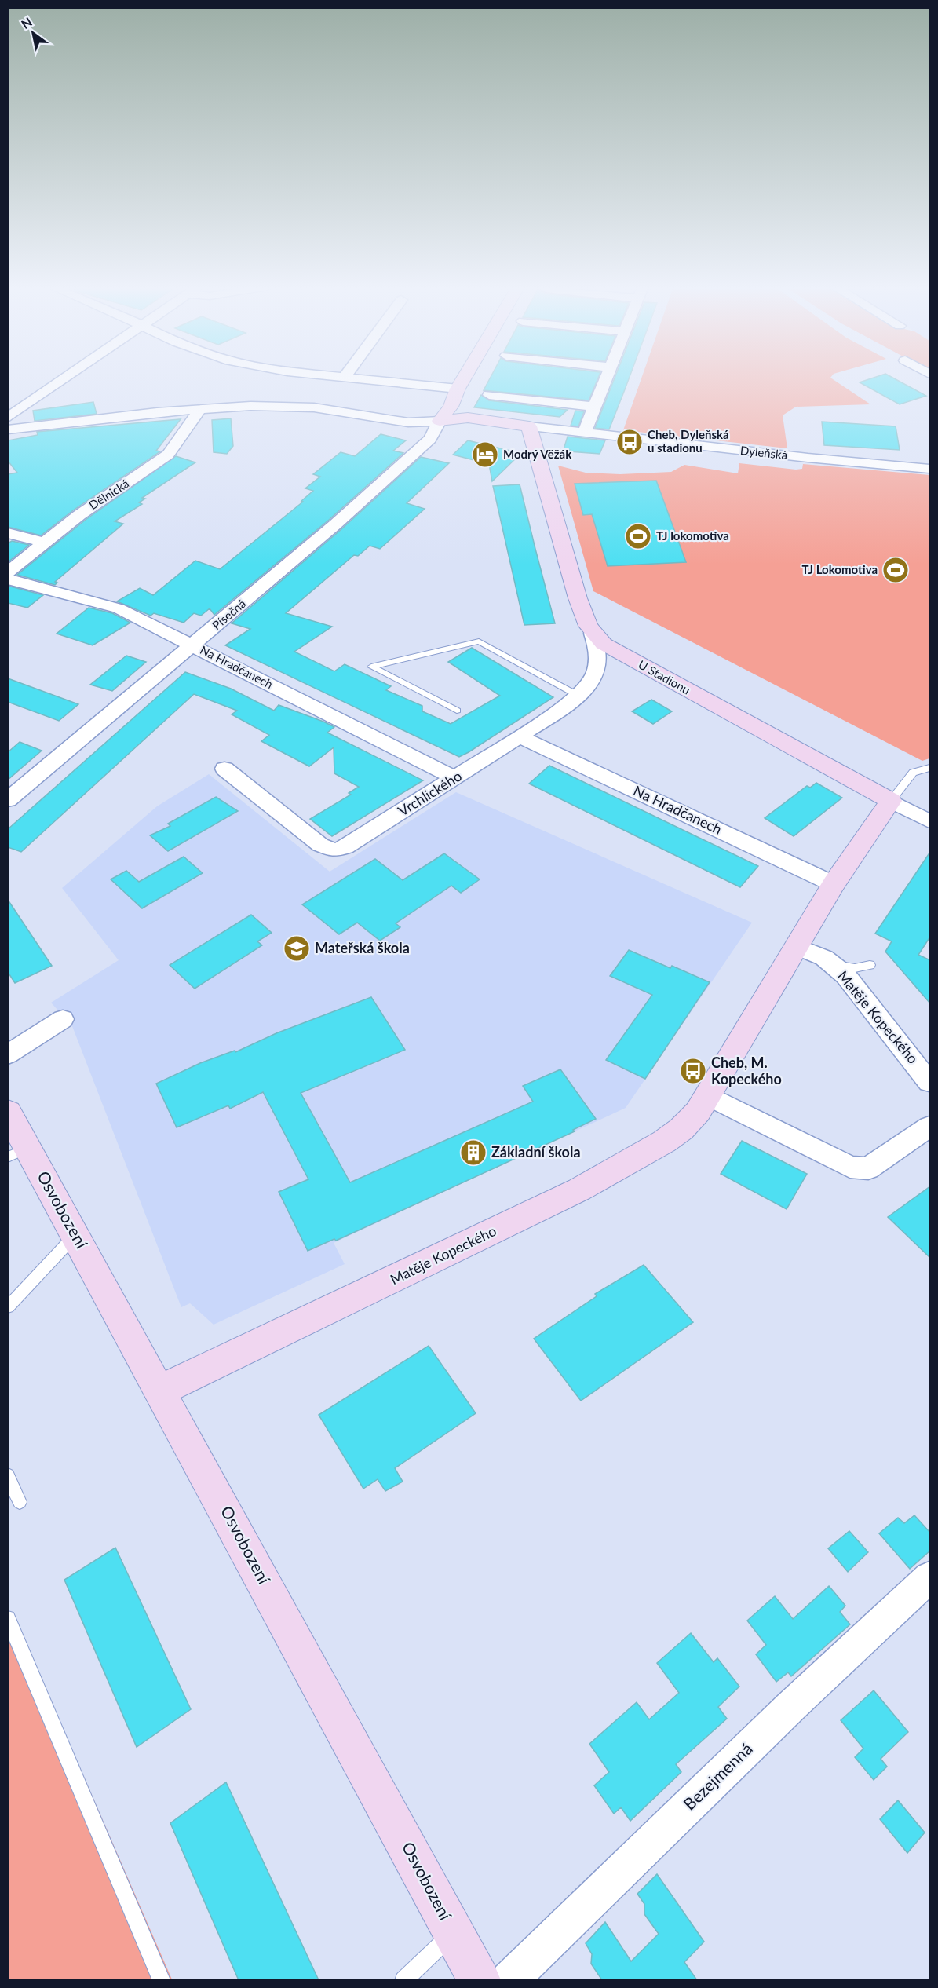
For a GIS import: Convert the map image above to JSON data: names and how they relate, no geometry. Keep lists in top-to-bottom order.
{
  "streets": {
    "street": [
      "Dyleňská",
      "Dělnická",
      "Písečná",
      "Na Hradčanech",
      "U Stadionu",
      "Vrchlického",
      "Matěje Kopeckého",
      "Osvobození",
      "Bezejmenná"
    ]
  },
  "crossings": [
    ["Dyleňská", "Dělnická"],
    ["Dyleňská", "Písečná"],
    ["Dyleňská", "U Stadionu"],
    ["Písečná", "Na Hradčanech"],
    ["Na Hradčanech", "Vrchlického"],
    ["Na Hradčanech", "Matěje Kopeckého"],
    ["U Stadionu", "Vrchlického"],
    ["U Stadionu", "Matěje Kopeckého"],
    ["Matěje Kopeckého", "Osvobození"]
  ],
  "places": {
    "bus stop": ["Cheb, Dyleňská u stadionu", "Cheb, M. Kopeckého"],
    "hotel": ["Modrý Věžák"],
    "sports": ["TJ lokomotiva", "TJ Lokomotiva"],
    "school or university": ["Mateřská škola"],
    "building": ["Základní škola"]
  },
  "north": "top left"
}
